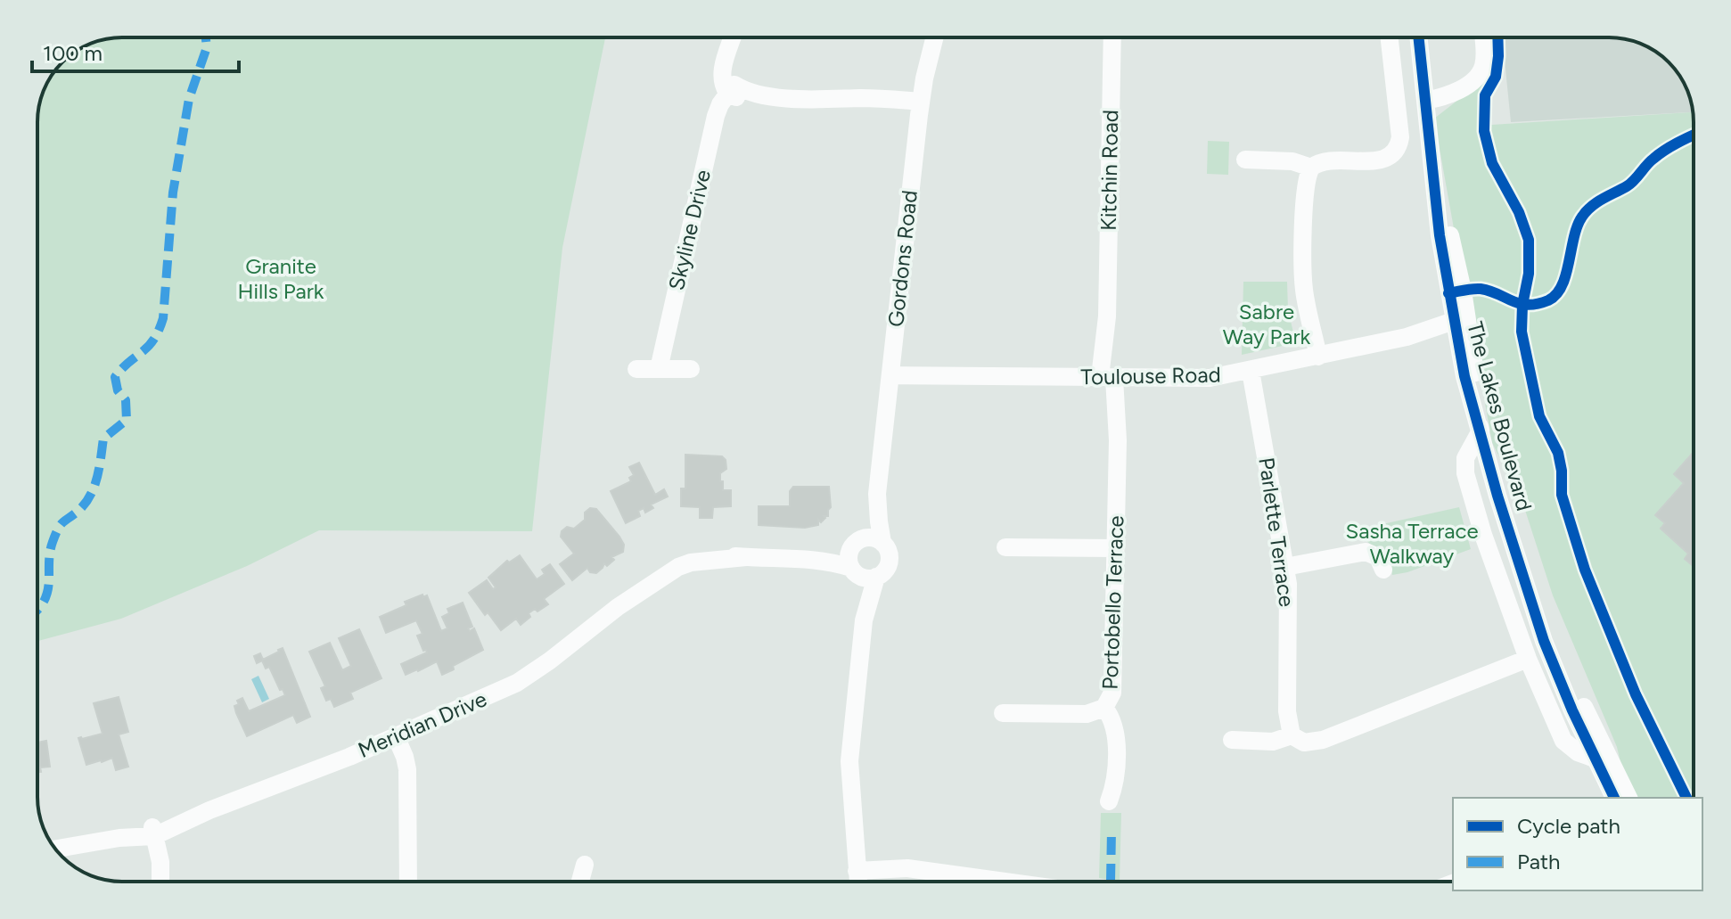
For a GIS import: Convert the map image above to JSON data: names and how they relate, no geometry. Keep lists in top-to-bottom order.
{
  "streets": {
    "street": [
      "Kitchin Road",
      "Skyline Drive",
      "Gordons Road",
      "Toulouse Road",
      "The Lakes Boulevard",
      "Parlette Terrace",
      "Portobello Terrace",
      "Meridian Drive"
    ]
  },
  "crossings": [
    ["Kitchin Road", "Toulouse Road"],
    ["Kitchin Road", "Portobello Terrace"],
    ["Gordons Road", "Toulouse Road"],
    ["Gordons Road", "Meridian Drive"],
    ["Toulouse Road", "The Lakes Boulevard"],
    ["Toulouse Road", "Parlette Terrace"],
    ["Toulouse Road", "Portobello Terrace"]
  ],
  "parks": ["Granite Hills Park", "Sabre Way Park", "Sasha Terrace Walkway"],
  "legend": ["Cycle path", "Path"],
  "scale_bar": "100 m"
}
